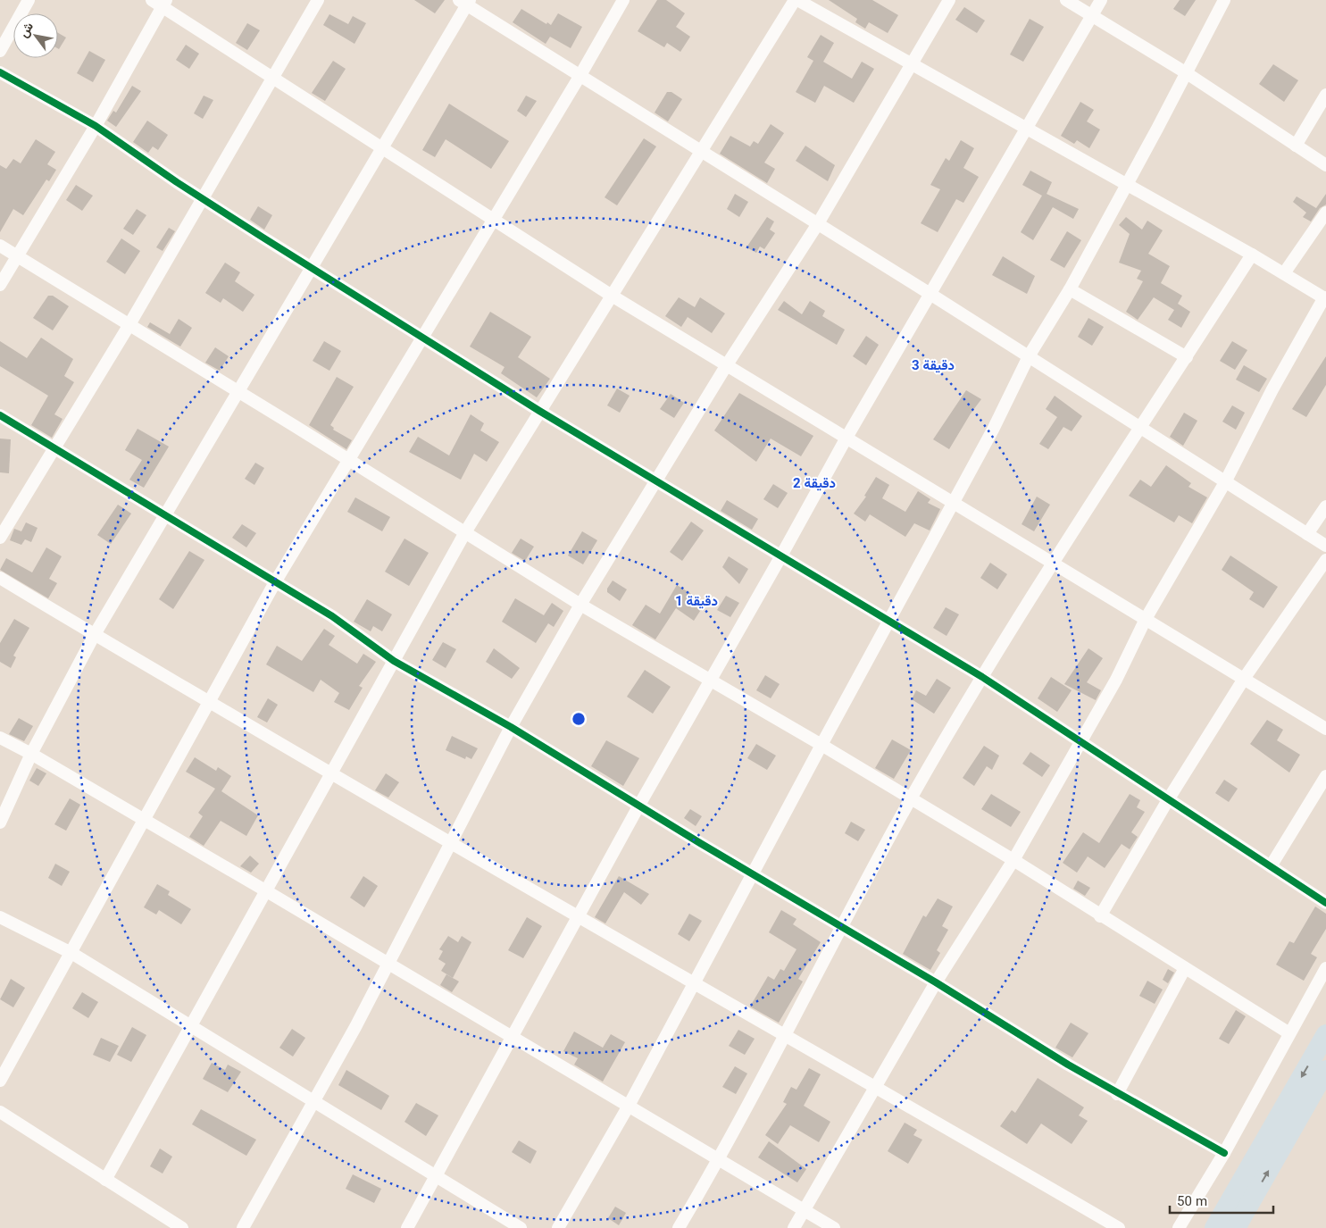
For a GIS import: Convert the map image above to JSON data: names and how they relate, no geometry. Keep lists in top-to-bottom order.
{
  "scale_bar": "50 m",
  "north": "top left",
  "rings": ["3 دقيقة", "2 دقيقة", "1 دقيقة"]
}
